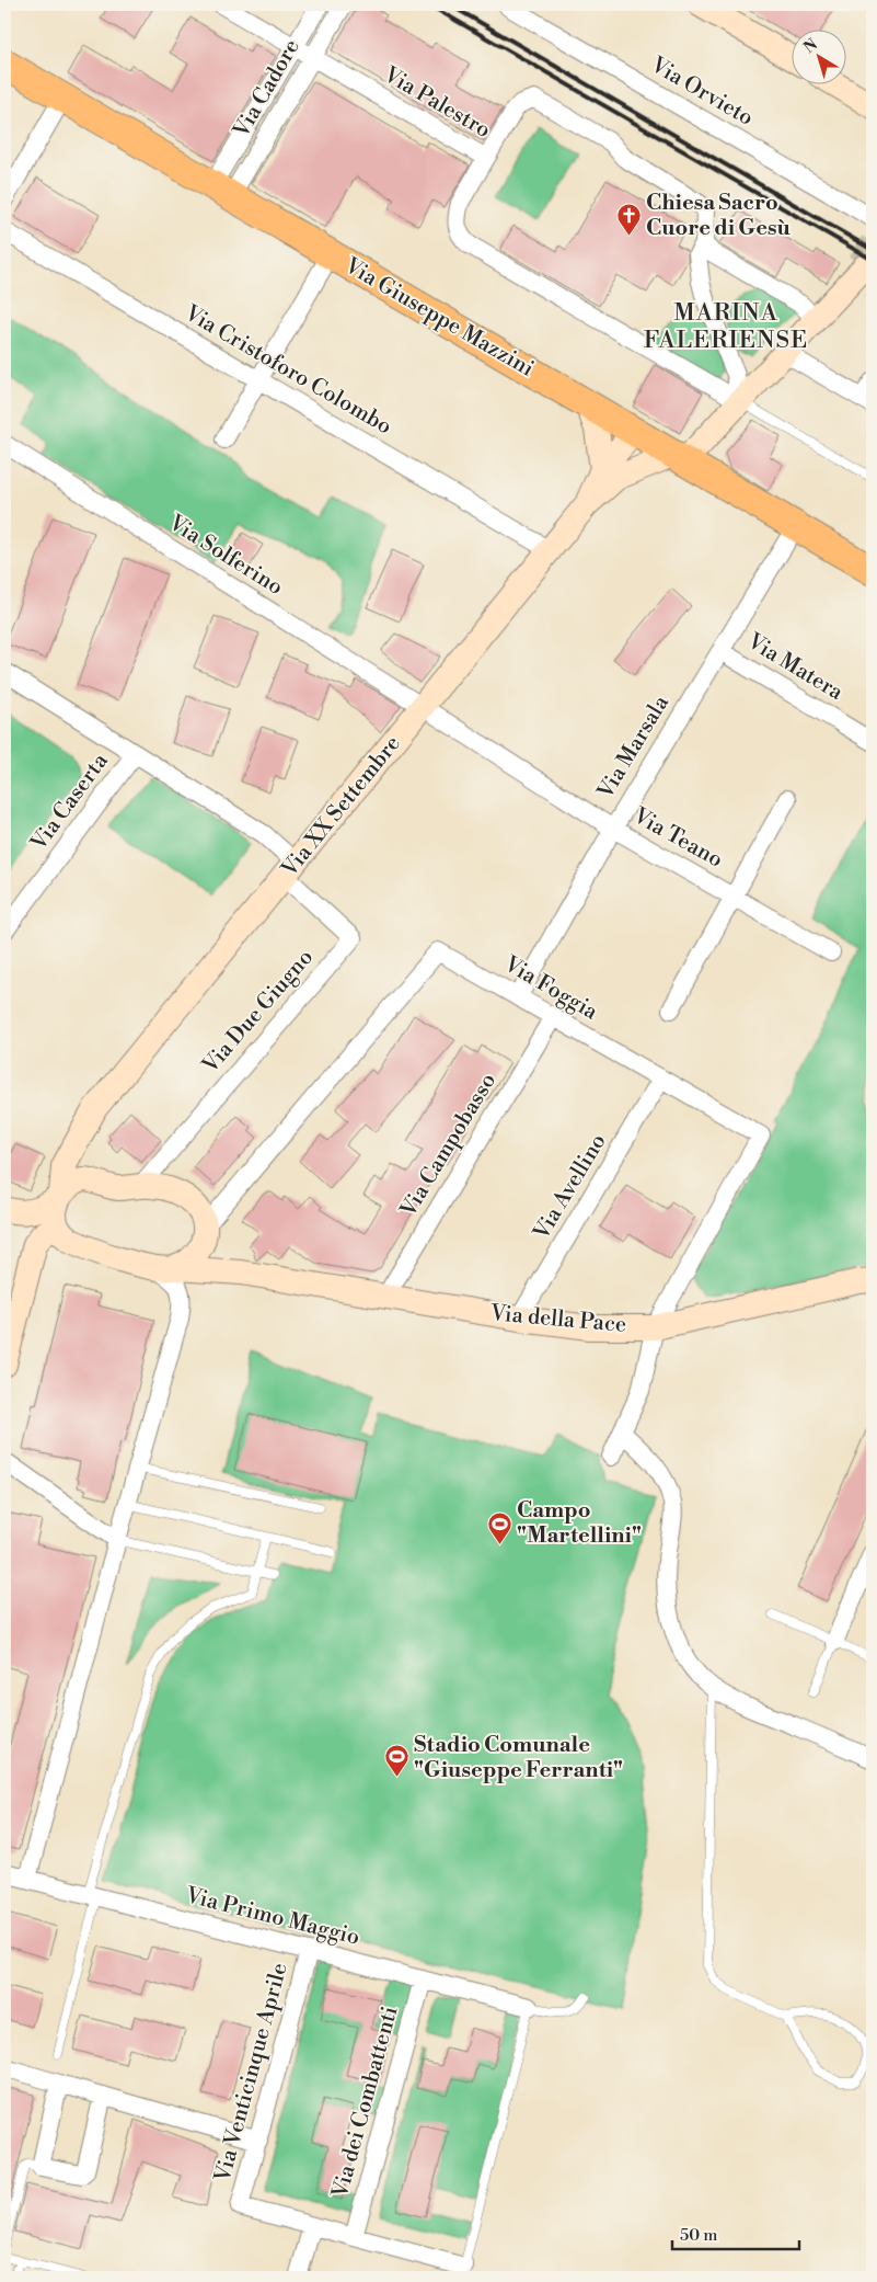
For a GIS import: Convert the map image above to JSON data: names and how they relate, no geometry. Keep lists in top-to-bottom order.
{
  "streets": {
    "main road": ["Via Giuseppe Mazzini", "Via XX Settembre", "Via della Pace"],
    "street": [
      "Via Cadore",
      "Via Orvieto",
      "Via Palestro",
      "Via Cristoforo Colombo",
      "Via Solferino",
      "Via Matera",
      "Via Marsala",
      "Via Caserta",
      "Via Teano",
      "Via Foggia",
      "Via Due Giugno",
      "Via Campobasso",
      "Via Avellino",
      "Via Primo Maggio",
      "Via Venticinque Aprile",
      "Via dei Combattenti"
    ]
  },
  "crossings": [
    ["Via Cadore", "Via Palestro"],
    ["Via Cadore", "Via Giuseppe Mazzini"],
    ["Via Giuseppe Mazzini", "Via Marsala"],
    ["Via Giuseppe Mazzini", "Via XX Settembre"],
    ["Via Cristoforo Colombo", "Via XX Settembre"],
    ["Via Solferino", "Via XX Settembre"],
    ["Via Solferino", "Via Teano"],
    ["Via Matera", "Via Marsala"],
    ["Via Marsala", "Via Teano"],
    ["Via Marsala", "Via Foggia"],
    ["Via XX Settembre", "Via Teano"],
    ["Via XX Settembre", "Via Due Giugno"],
    ["Via XX Settembre", "Via della Pace"],
    ["Via Foggia", "Via Campobasso"],
    ["Via Foggia", "Via Avellino"],
    ["Via Foggia", "Via della Pace"],
    ["Via Due Giugno", "Via della Pace"],
    ["Via Campobasso", "Via della Pace"],
    ["Via Avellino", "Via della Pace"],
    ["Via Primo Maggio", "Via Venticinque Aprile"],
    ["Via Primo Maggio", "Via dei Combattenti"]
  ],
  "districts": ["MARINA FALERIENSE"],
  "places": {
    "church": ["Chiesa Sacro Cuore di Gesù"],
    "sports": ["Campo \"Martellini\"", "Stadio Comunale \"Giuseppe Ferranti\""]
  },
  "scale_bar": "50 m",
  "north": "top left"
}
